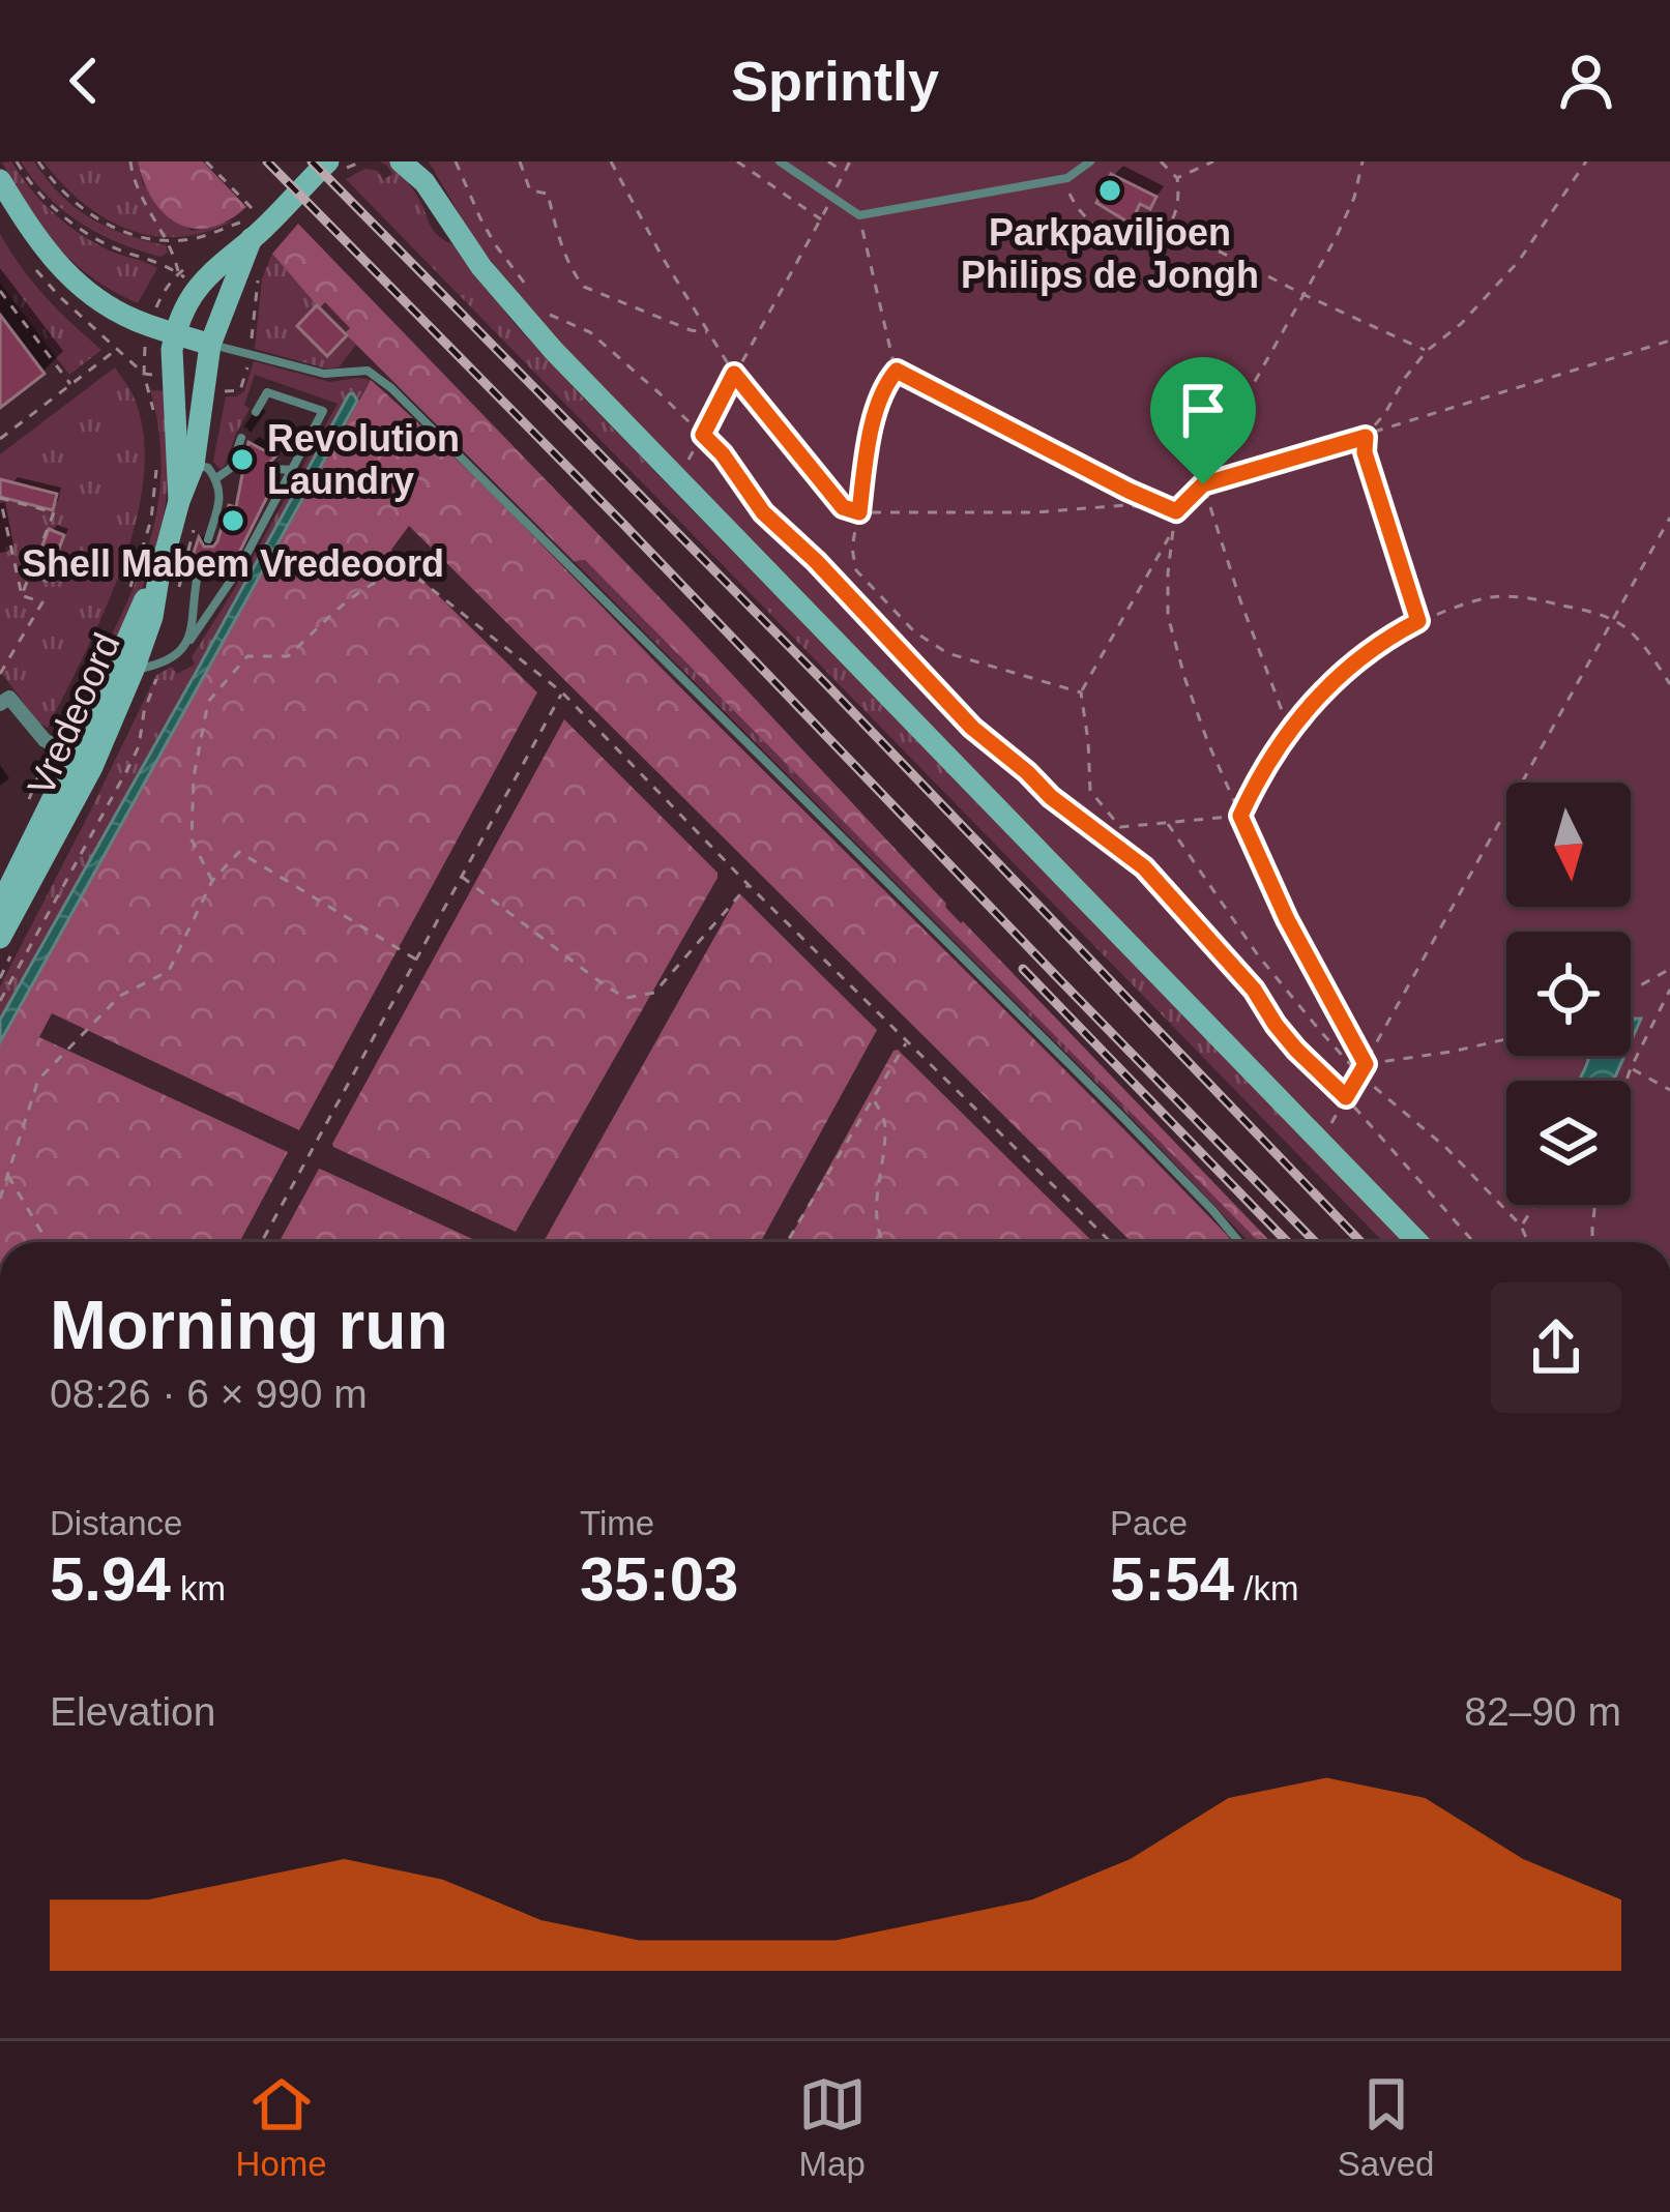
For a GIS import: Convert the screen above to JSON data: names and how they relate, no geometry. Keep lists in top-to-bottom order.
{
  "streets": {
    "street": ["Vredeoord"]
  },
  "places": ["Parkpaviljoen Philips de Jongh", "Revolution Laundry", "Shell Mabem Vredeoord"],
  "north": "bottom",
  "page": {
    "header": "Sprintly",
    "heading": ["Morning run", "08:26 · 6 × 990 m"],
    "stats": [
      ["Distance", "5.94 km"],
      ["Time", "35:03"],
      ["Pace", "5:54 /km"]
    ],
    "chart": ["Elevation", "82–90 m"],
    "tabs": ["Home", "Map", "Saved"]
  }
}
